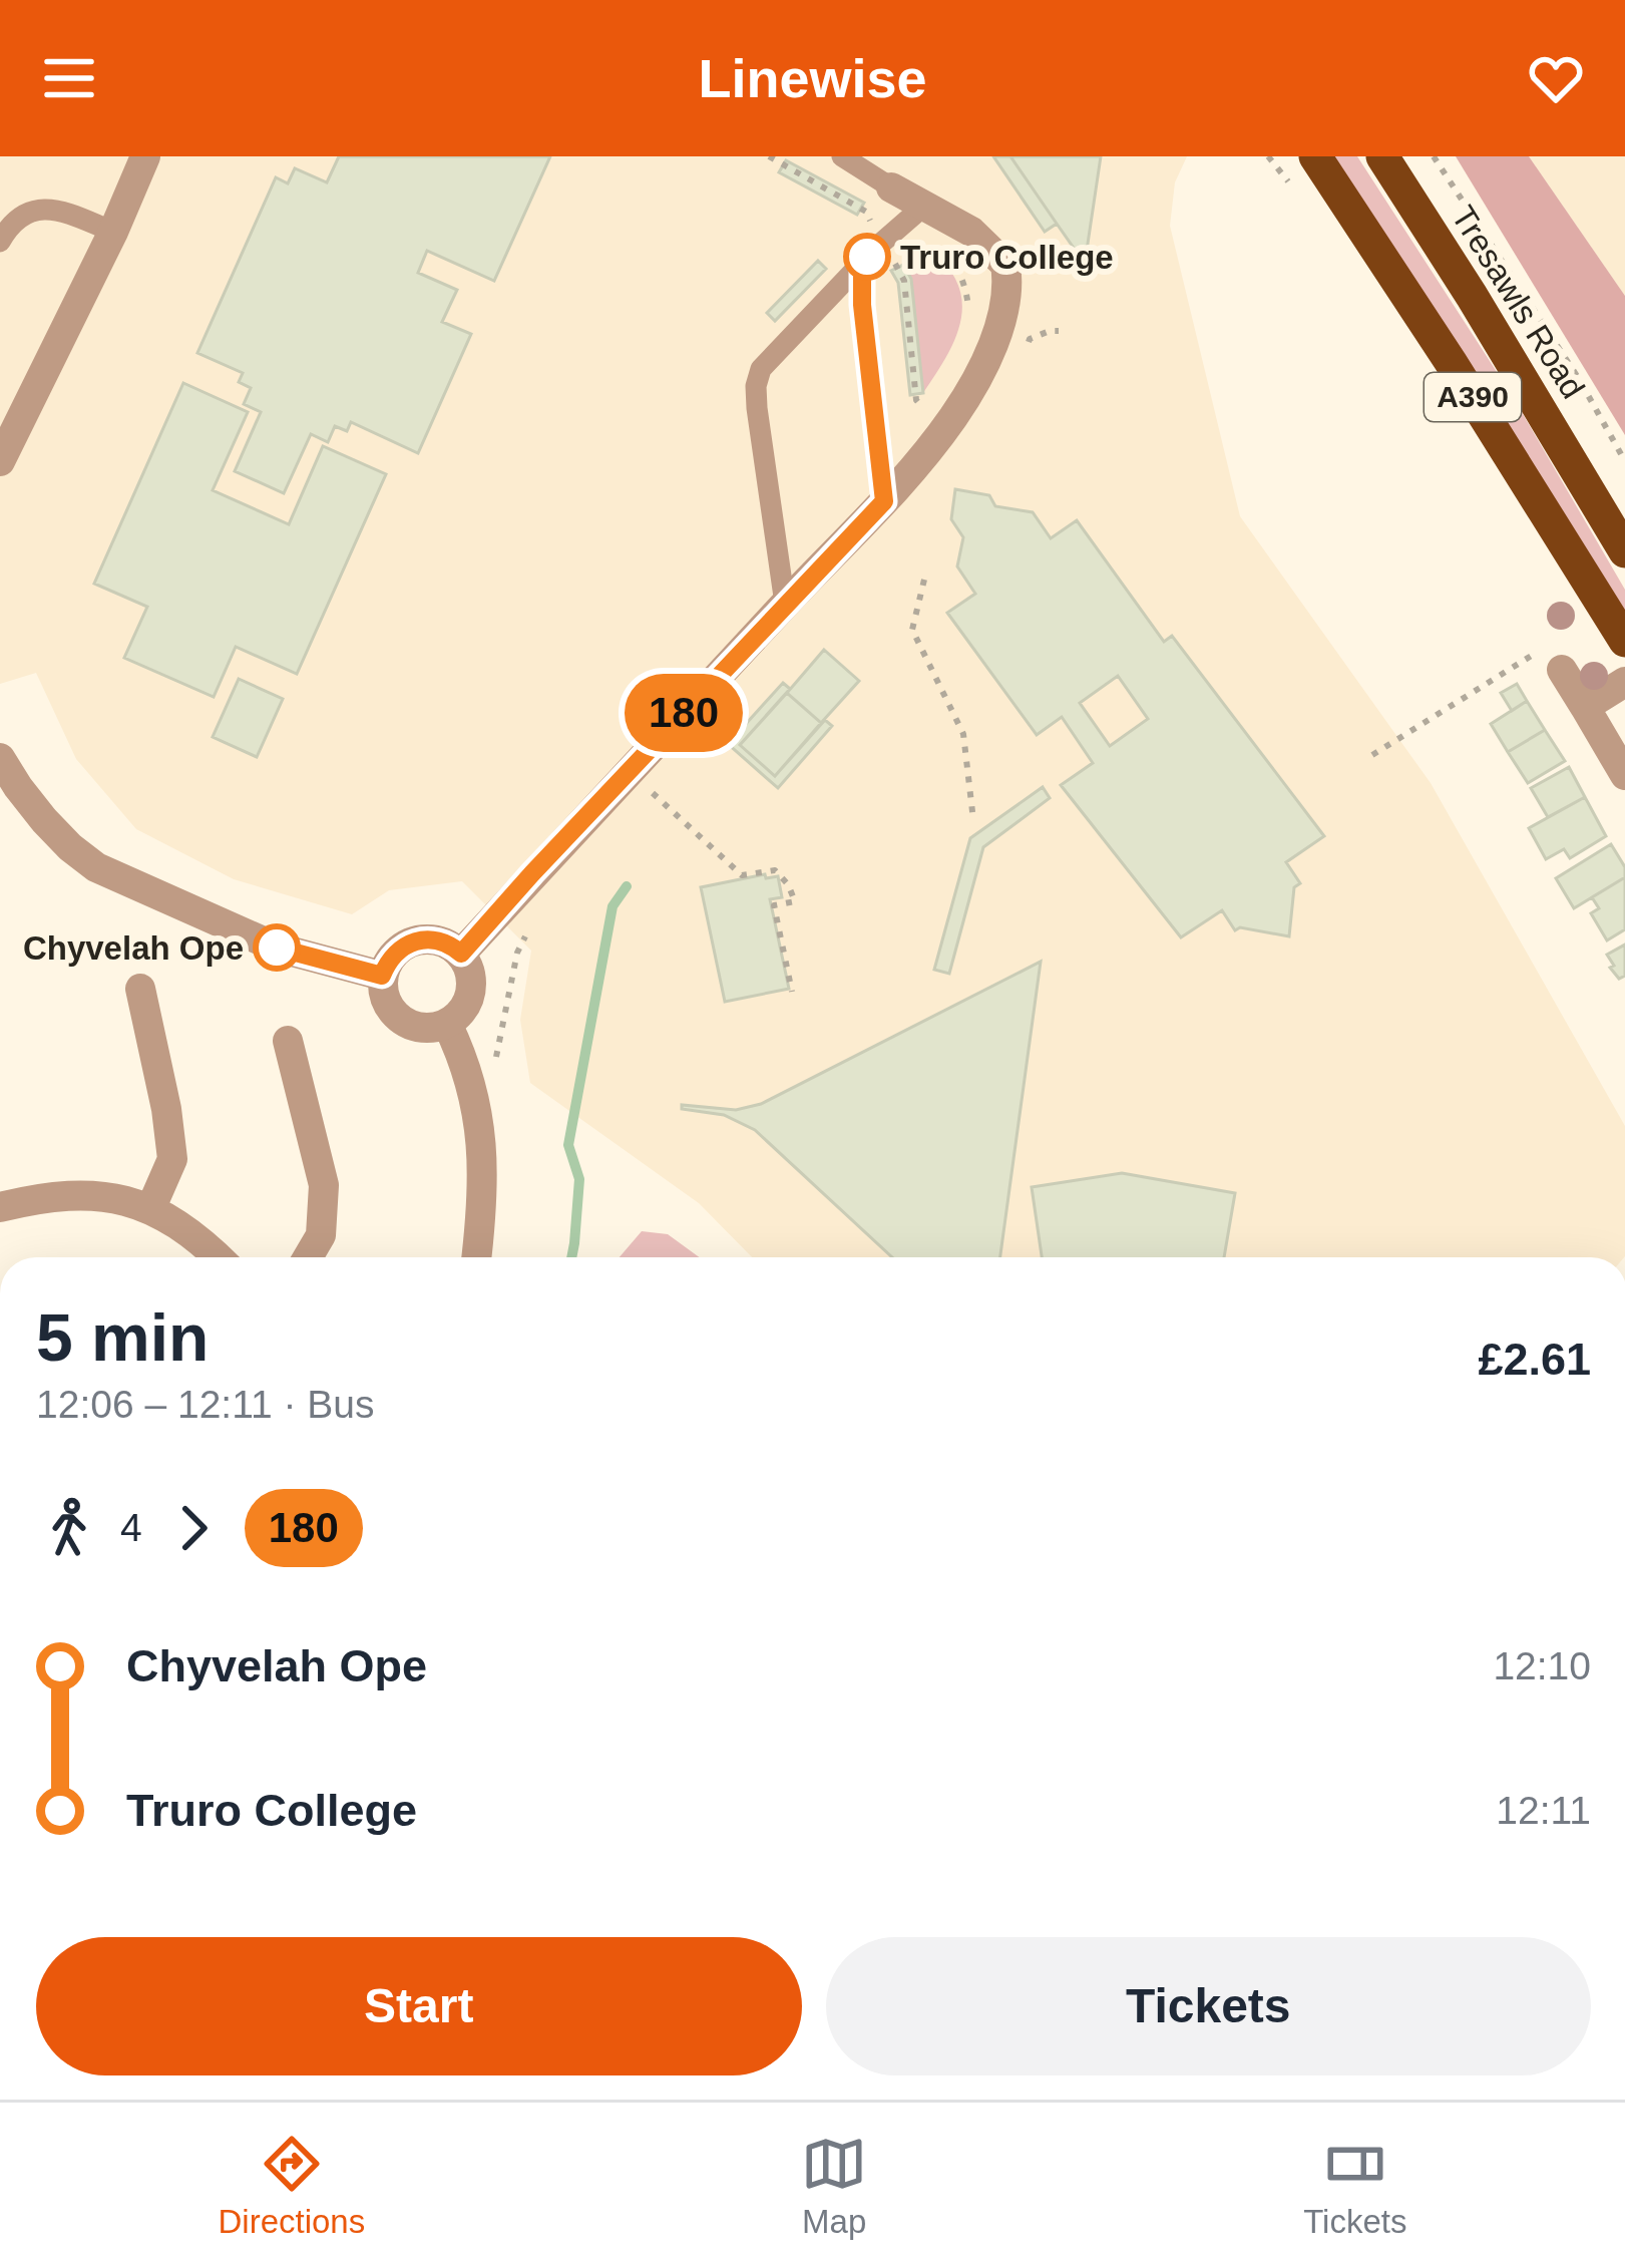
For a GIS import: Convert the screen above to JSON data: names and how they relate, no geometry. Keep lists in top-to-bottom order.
{
  "streets": {
    "highway": ["Tresawls Road", "A390"]
  },
  "places": ["Truro College", "Chyvelah Ope"],
  "lines": ["bus line 180"],
  "page": {
    "header": "Linewise",
    "on_map": "180",
    "heading": ["5 min", "12:06 – 12:11 · Bus", "£2.61"],
    "legs": ["4", "180"],
    "list": [
      {
        "name": "Chyvelah Ope",
        "value": "12:10"
      },
      {
        "name": "Truro College",
        "value": "12:11"
      }
    ],
    "buttons": ["Start", "Tickets"],
    "tabs": ["Directions", "Map", "Tickets"]
  }
}
